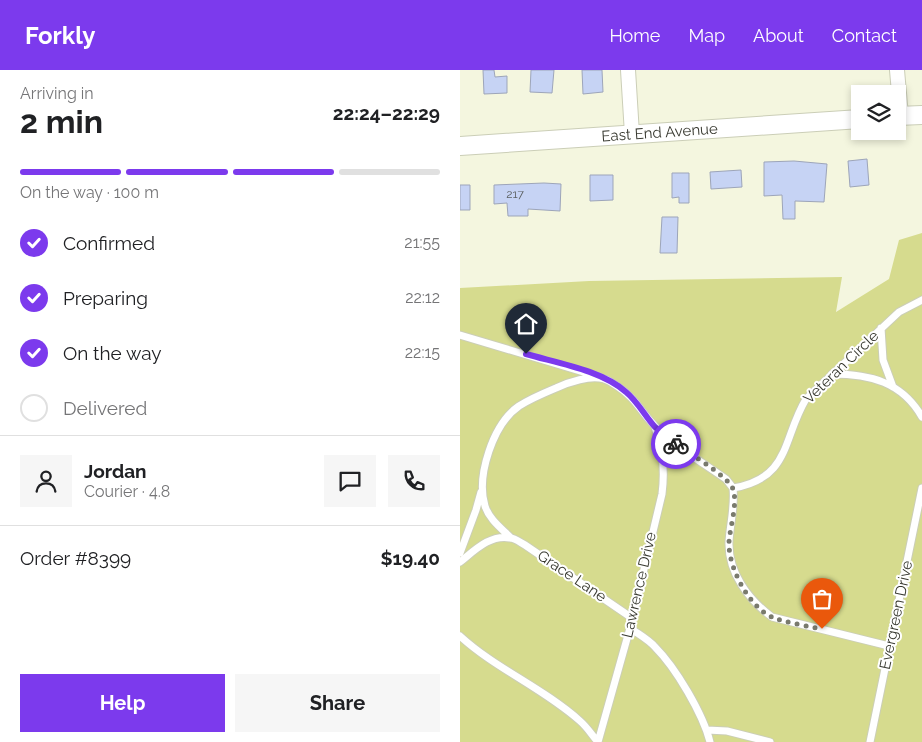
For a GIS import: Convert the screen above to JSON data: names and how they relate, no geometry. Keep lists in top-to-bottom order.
{
  "streets": {
    "street": ["East End Avenue"],
    "lane": [
      "Veteran Circle",
      "Grace Lane",
      "Lawrence Drive",
      "Evergreen Drive"
    ]
  },
  "crossings": [
    ["Grace Lane", "Lawrence Drive"]
  ],
  "house_numbers": ["217"],
  "page": {
    "header": "Forkly",
    "nav": [
      "Home",
      "Map",
      "About",
      "Contact"
    ],
    "heading": ["2 min", "Arriving in", "22:24–22:29"],
    "panel": [
      "Jordan",
      "Courier · 4.8",
      "Order #8399",
      "$19.40"
    ],
    "bar": "On the way · 100 m",
    "list": [
      ["Confirmed", "21:55"],
      ["Preparing", "22:12"],
      ["On the way", "22:15"],
      "Delivered"
    ],
    "buttons": ["Help", "Share"]
  }
}
